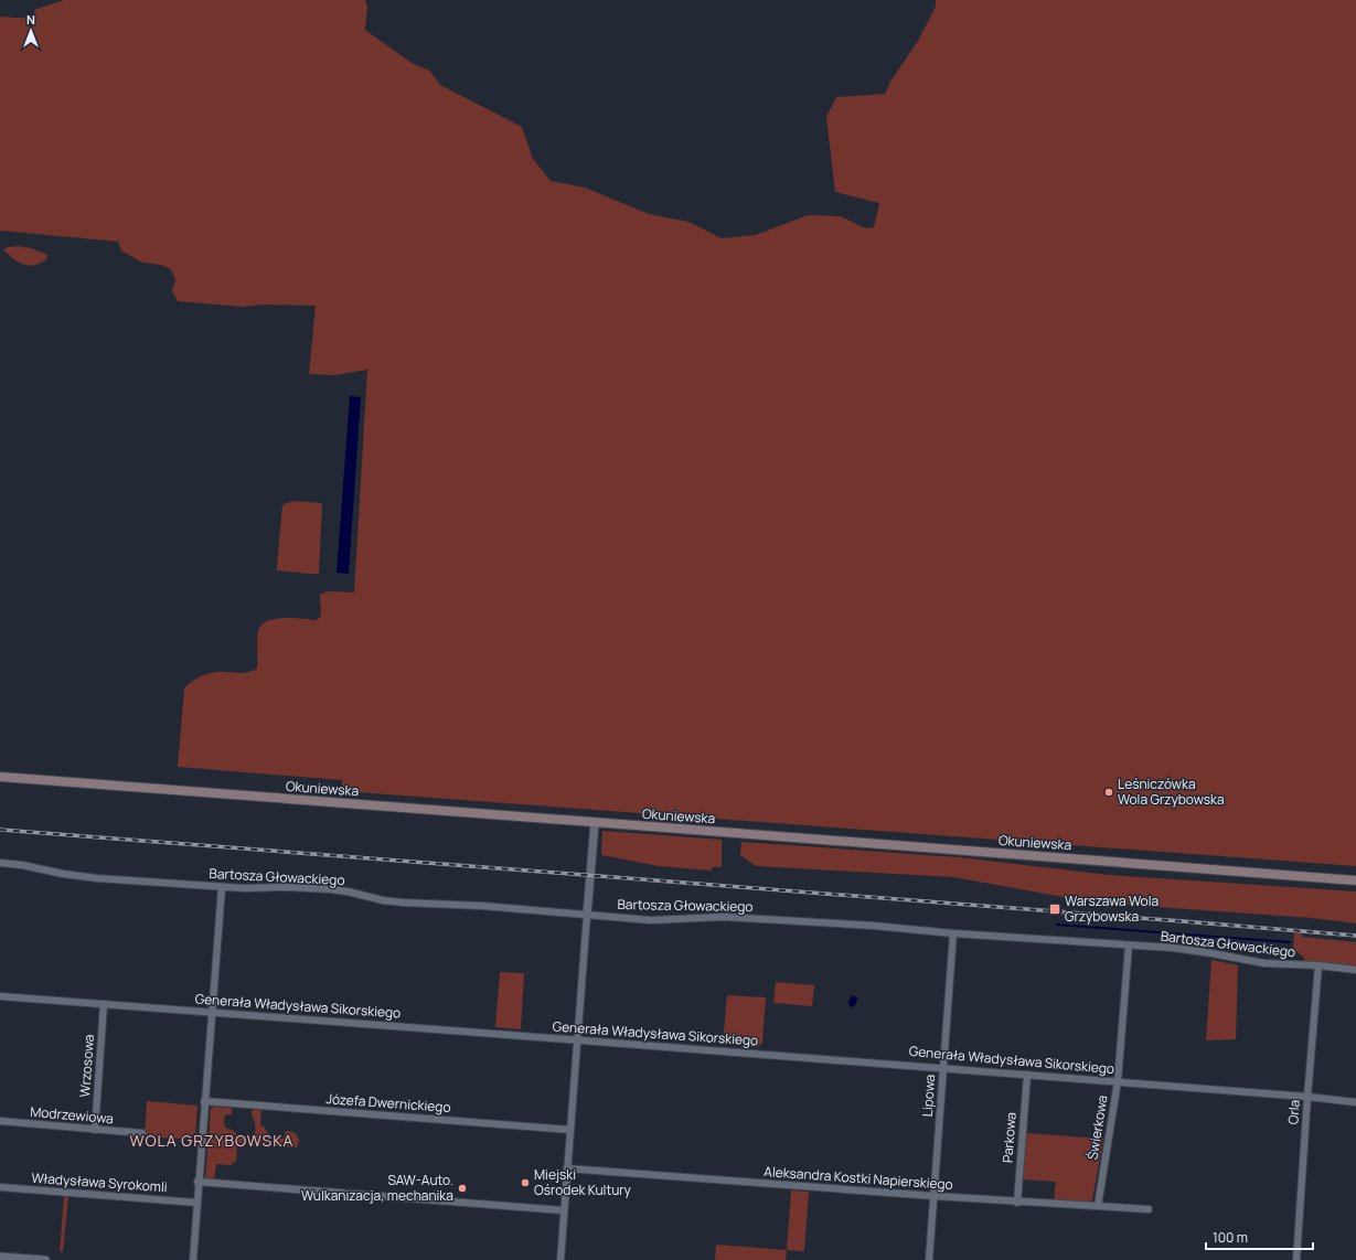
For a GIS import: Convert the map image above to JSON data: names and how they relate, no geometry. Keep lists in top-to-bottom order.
{
  "streets": {
    "main road": ["Okuniewska"],
    "street": [
      "Bartosza Głowackiego",
      "Generała Władysława Sikorskiego",
      "Wrzosowa",
      "Lipowa",
      "Józefa Dwernickiego",
      "Orla",
      "Modrzewiowa",
      "Świerkowa",
      "Parkowa",
      "Aleksandra Kostki Napierskiego",
      "Władysława Syrokomli"
    ]
  },
  "crossings": [
    ["Bartosza Głowackiego", "Lipowa"],
    ["Bartosza Głowackiego", "Orla"],
    ["Bartosza Głowackiego", "Świerkowa"],
    ["Generała Władysława Sikorskiego", "Wrzosowa"],
    ["Generała Władysława Sikorskiego", "Lipowa"],
    ["Generała Władysława Sikorskiego", "Orla"],
    ["Generała Władysława Sikorskiego", "Świerkowa"],
    ["Generała Władysława Sikorskiego", "Parkowa"],
    ["Wrzosowa", "Modrzewiowa"],
    ["Lipowa", "Aleksandra Kostki Napierskiego"],
    ["Świerkowa", "Aleksandra Kostki Napierskiego"],
    ["Parkowa", "Aleksandra Kostki Napierskiego"]
  ],
  "districts": ["WOLA GRZYBOWSKA"],
  "places": {
    "other": ["Leśniczówka Wola Grzybowska", "Miejski Ośrodek Kultury", "SAW-Auto. Wulkanizacja, mechanika"],
    "transit": ["Warszawa Wola Grzybowska"]
  },
  "scale_bar": "100 m",
  "north": "top"
}
